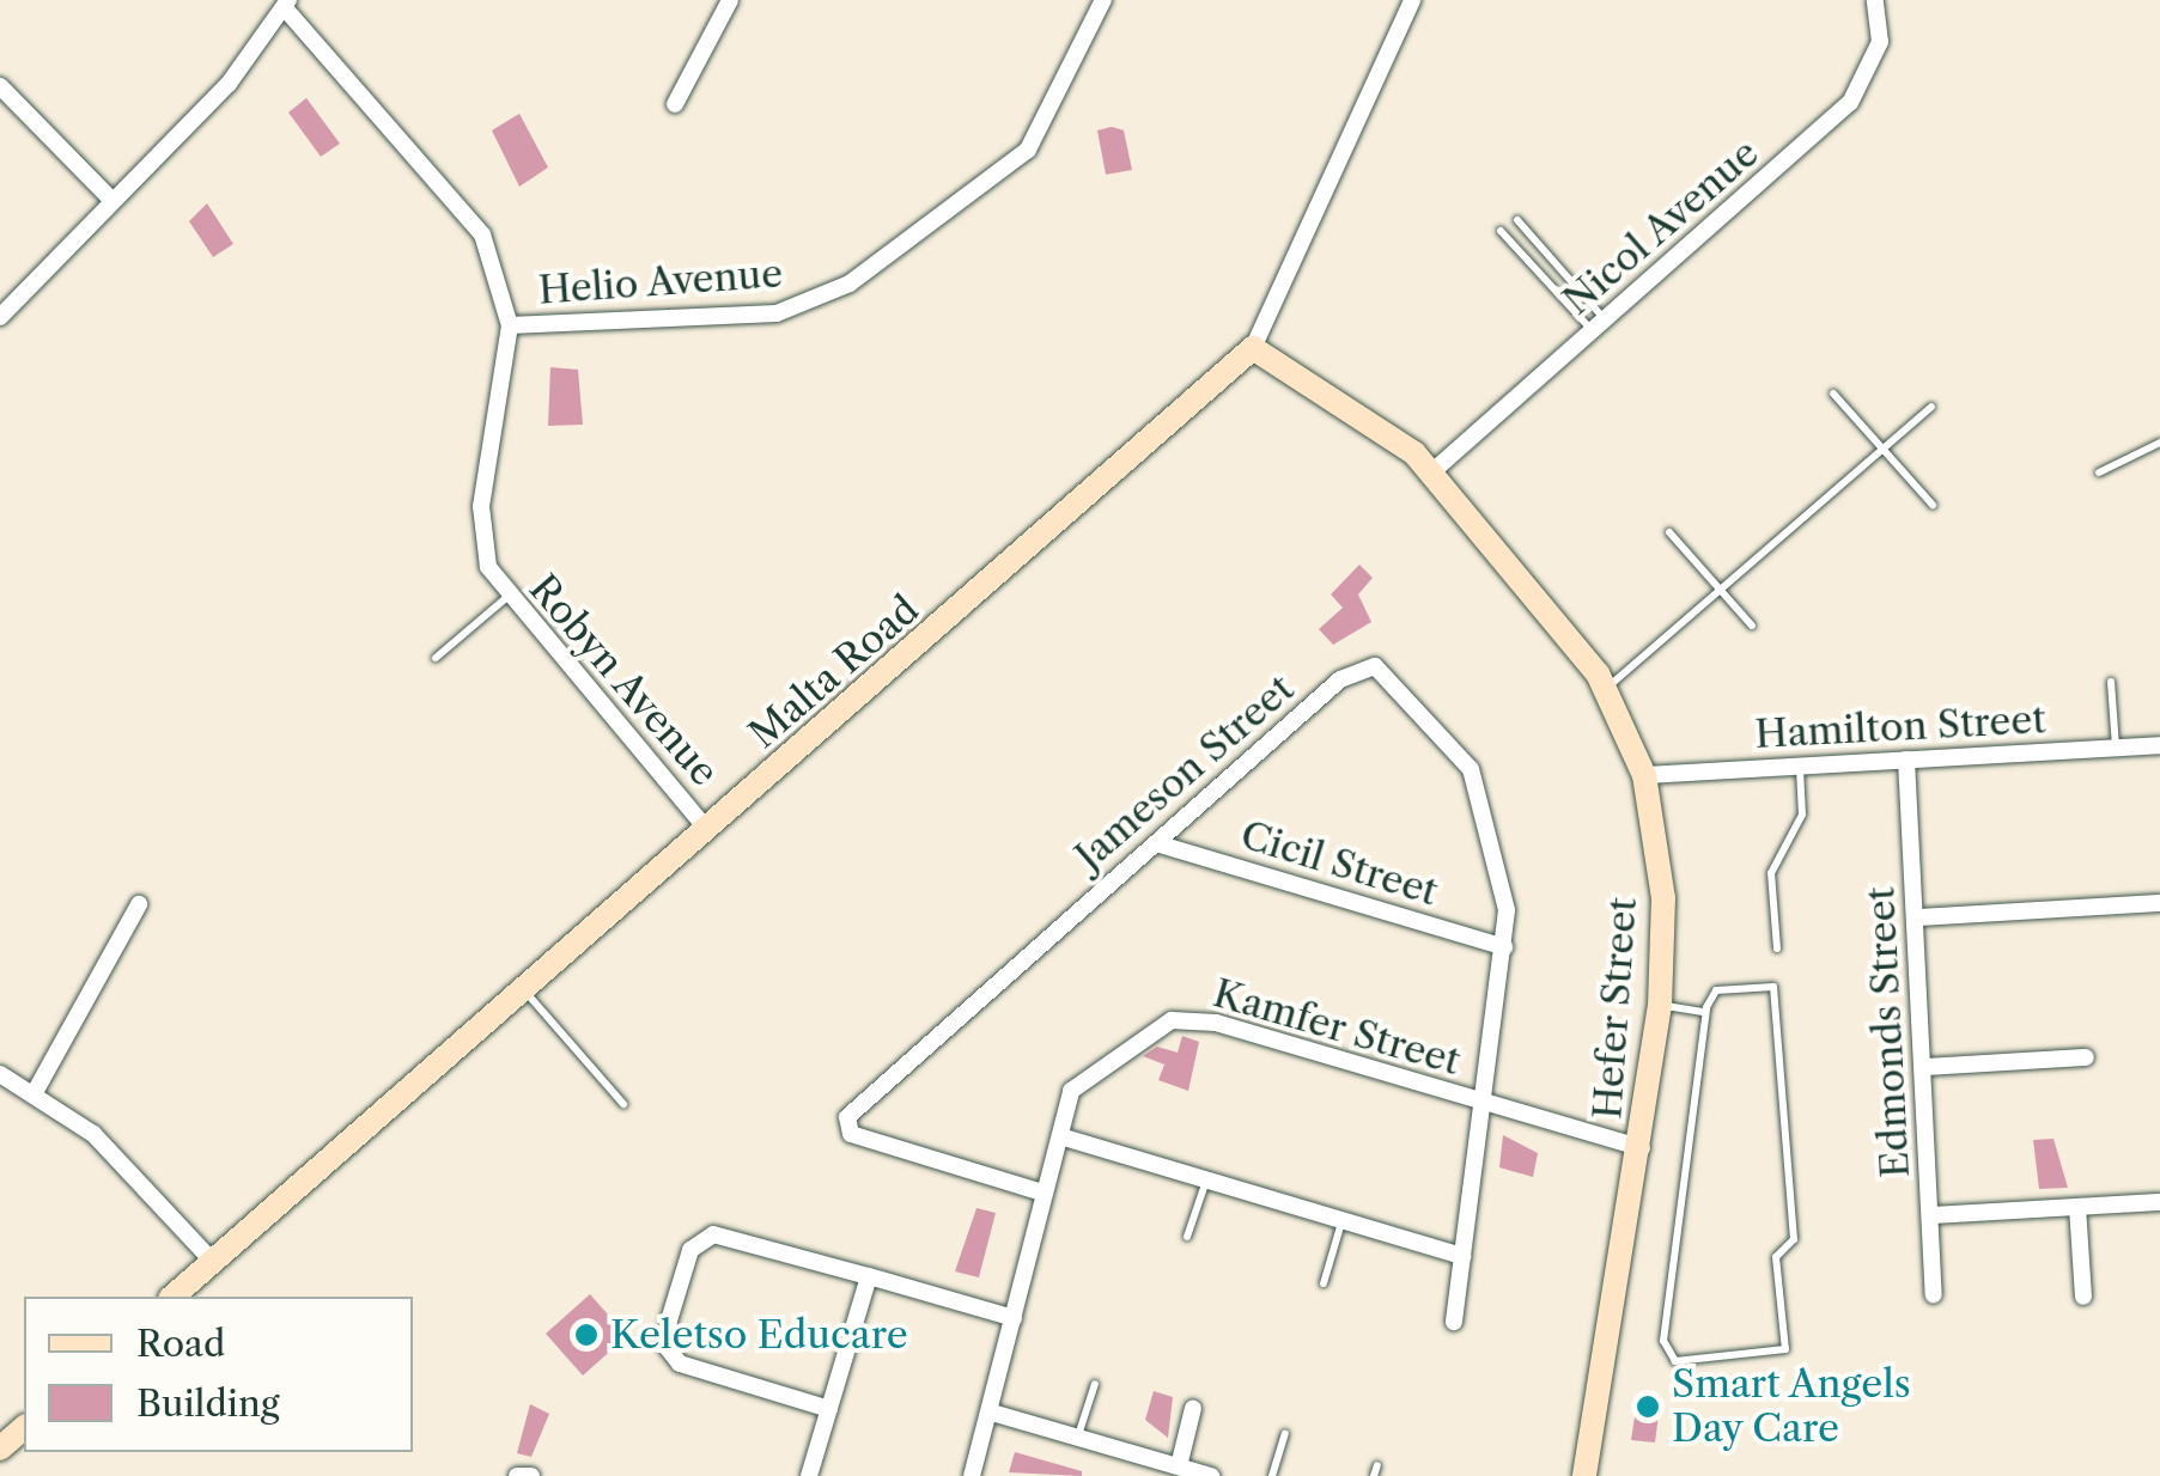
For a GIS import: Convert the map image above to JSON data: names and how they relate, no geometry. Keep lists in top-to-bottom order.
{
  "streets": {
    "street": [
      "Nicol Avenue",
      "Helio Avenue",
      "Malta Road",
      "Robyn Avenue",
      "Hamilton Street",
      "Jameson Street",
      "Cicil Street",
      "Hefer Street",
      "Kamfer Street",
      "Edmonds Street"
    ]
  },
  "crossings": [
    ["Nicol Avenue", "Hefer Street"],
    ["Helio Avenue", "Robyn Avenue"],
    ["Malta Road", "Robyn Avenue"],
    ["Malta Road", "Hefer Street"],
    ["Hamilton Street", "Hefer Street"],
    ["Hamilton Street", "Edmonds Street"],
    ["Jameson Street", "Cicil Street"],
    ["Jameson Street", "Kamfer Street"],
    ["Hefer Street", "Kamfer Street"]
  ],
  "places": ["Keletso Educare", "Smart Angels Day Care"],
  "legend": ["Road", "Building"]
}
